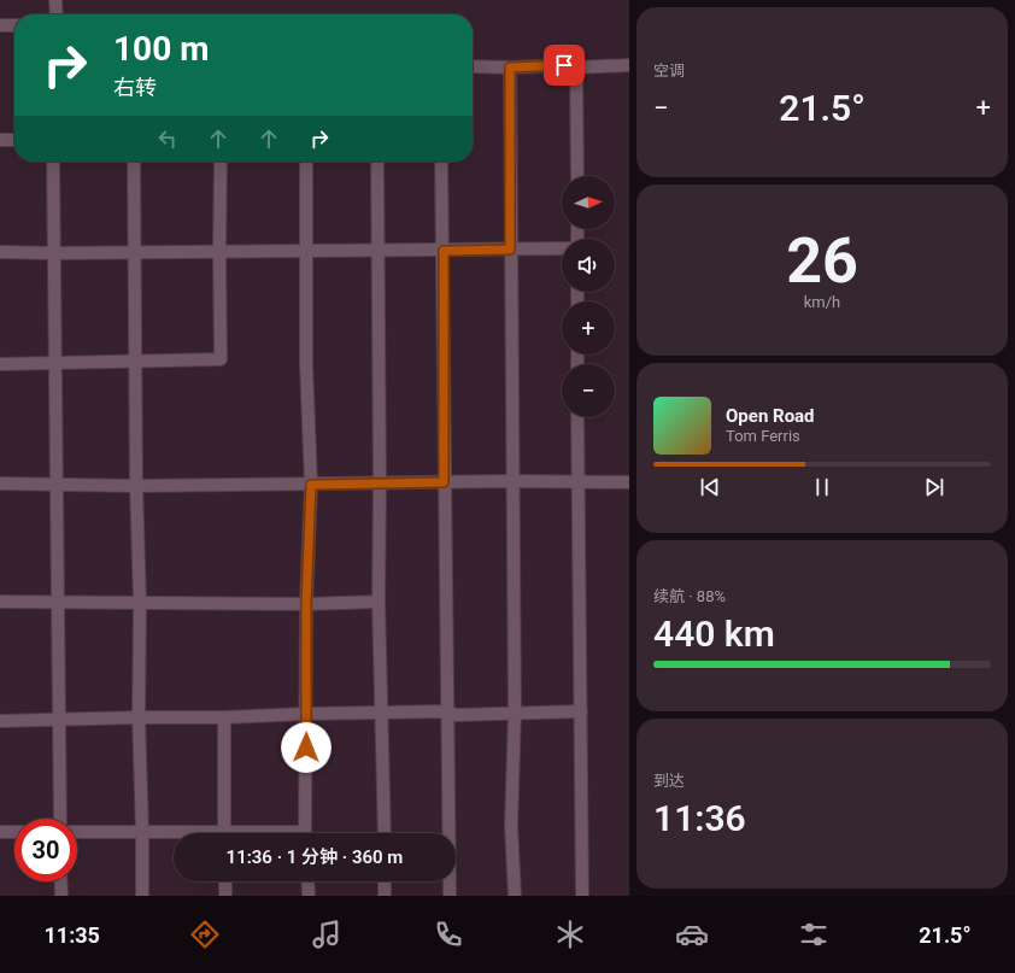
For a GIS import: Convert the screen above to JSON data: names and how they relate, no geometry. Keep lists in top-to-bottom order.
{
  "north": "right",
  "page": {
    "tile": [
      "空调",
      ["26", "km/h"],
      ["续航 · 88%", "440 km"],
      ["到达", "11:36"]
    ],
    "turn": ["100 m", "右转"],
    "heat": ["−", "21.5°", "+"],
    "map_buttons": ["+", "−"],
    "song": ["Open Road", "Tom Ferris"],
    "limit": "30",
    "trip": "11:36 · 1 分钟 · 360 m",
    "tabs": ["11:35", "21.5°"]
  }
}
